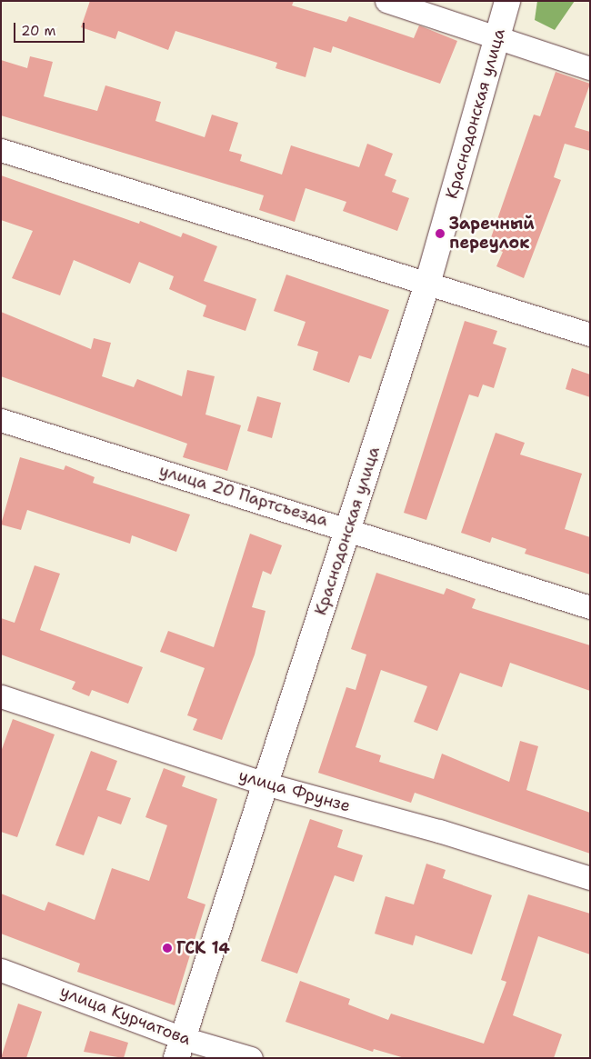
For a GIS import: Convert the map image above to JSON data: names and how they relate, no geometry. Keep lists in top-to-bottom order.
{
  "streets": {
    "street": [
      "Краснодонская улица",
      "улица 20 Партсъезда",
      "улица Фрунзе",
      "улица Курчатова"
    ]
  },
  "crossings": [
    ["Краснодонская улица", "улица 20 Партсъезда"],
    ["Краснодонская улица", "улица Фрунзе"],
    ["Краснодонская улица", "улица Курчатова"]
  ],
  "places": ["Заречный переулок", "ГСК 14"],
  "scale_bar": "20 m"
}
